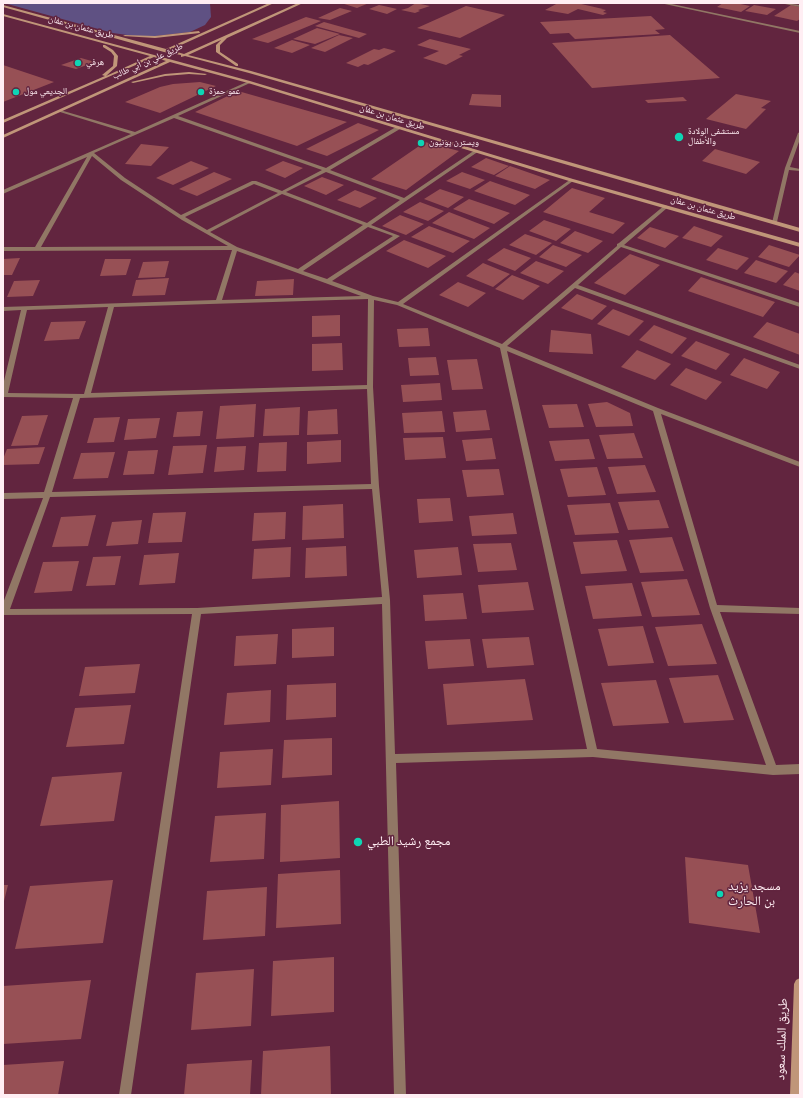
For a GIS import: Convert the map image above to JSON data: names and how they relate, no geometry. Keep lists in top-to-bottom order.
{
  "streets": {
    "main road": ["طريق عثمان بن عفان", "طريق علي بن أبي طالب", "طريق الملك سعود"]
  },
  "crossings": [
    ["طريق عثمان بن عفان", "طريق علي بن أبي طالب"]
  ],
  "places": [
    "هرفي",
    "الجديعي مول",
    "عمو حمزة",
    "مستشفى الولادة والأطفال",
    "ويسترن يونيون",
    "مجمع رشيد الطبي",
    "مسجد يزيد بن الحارث"
  ]
}
